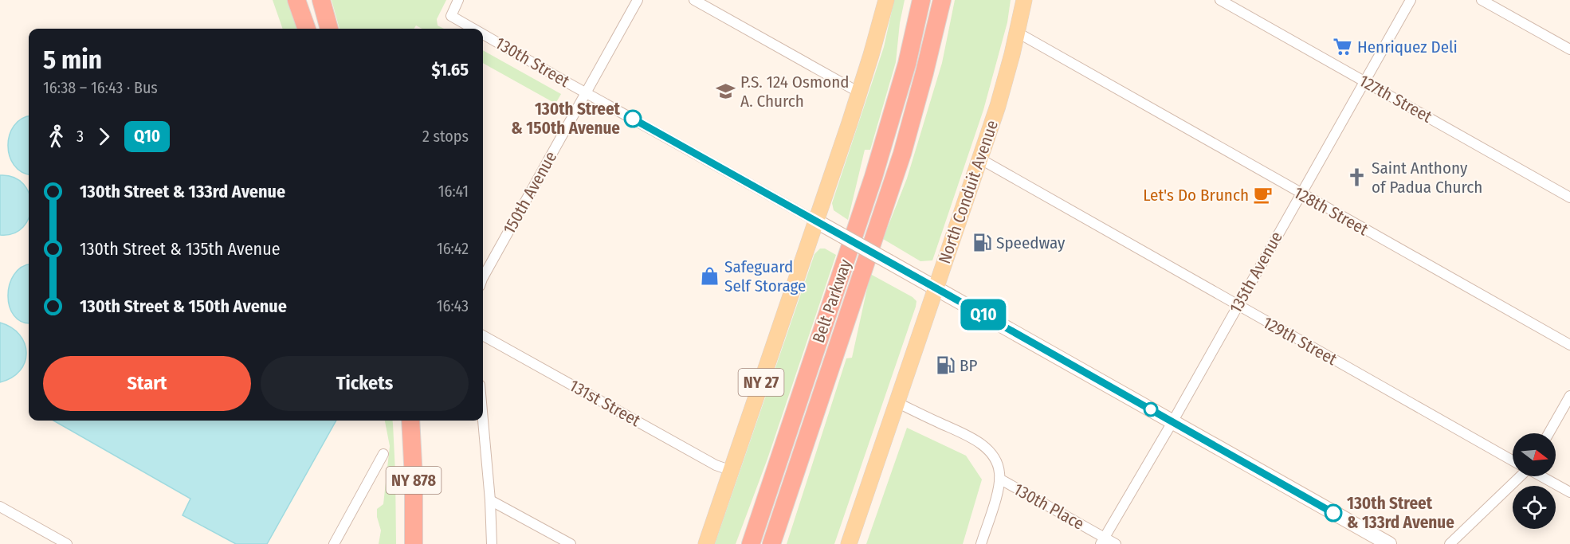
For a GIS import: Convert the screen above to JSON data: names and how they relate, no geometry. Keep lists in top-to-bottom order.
{
  "streets": {
    "highway": ["Belt Parkway", "NY 878"],
    "main road": ["North Conduit Avenue", "NY 27"],
    "street": [
      "130th Street",
      "127th Street",
      "150th Avenue",
      "128th Street",
      "135th Avenue",
      "129th Street",
      "131st Street",
      "130th Place"
    ]
  },
  "crossings": [
    ["130th Street", "North Conduit Avenue"],
    ["130th Street", "150th Avenue"],
    ["130th Street", "135th Avenue"],
    ["130th Street", "NY 27"],
    ["127th Street", "135th Avenue"],
    ["North Conduit Avenue", "128th Street"],
    ["North Conduit Avenue", "129th Street"],
    ["North Conduit Avenue", "130th Place"],
    ["128th Street", "135th Avenue"],
    ["135th Avenue", "129th Street"],
    ["135th Avenue", "130th Place"],
    ["NY 27", "131st Street"]
  ],
  "places": {
    "supermarket": ["Henriquez Deli"],
    "school or university": ["P.S. 124 Osmond A. Church"],
    "other": ["130th Street & 150th Avenue", "130th Street & 133rd Avenue"],
    "church": ["Saint Anthony of Padua Church"],
    "cafe": ["Let's Do Brunch"],
    "fuel station": ["Speedway", "BP"],
    "shop": ["Safeguard Self Storage"]
  },
  "lines": ["bus line Q10"],
  "north": "right",
  "page": {
    "on_map": "Q10",
    "heading": ["5 min", "16:38 – 16:43 · Bus", "$1.65"],
    "legs": ["3", "Q10", "2 stops"],
    "list": [
      {
        "name": "130th Street & 133rd Avenue",
        "value": "16:41"
      },
      {
        "name": "130th Street & 135th Avenue",
        "value": "16:42"
      },
      {
        "name": "130th Street & 150th Avenue",
        "value": "16:43"
      }
    ],
    "buttons": ["Start", "Tickets"]
  }
}
